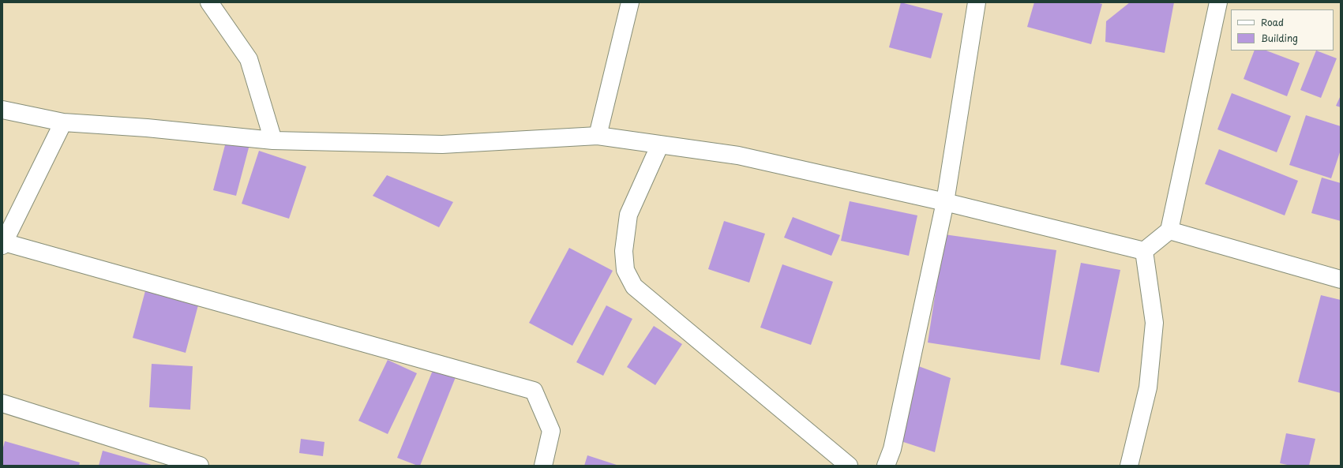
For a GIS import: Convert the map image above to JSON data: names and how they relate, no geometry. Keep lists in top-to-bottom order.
{
  "legend": ["Road", "Building"]
}
